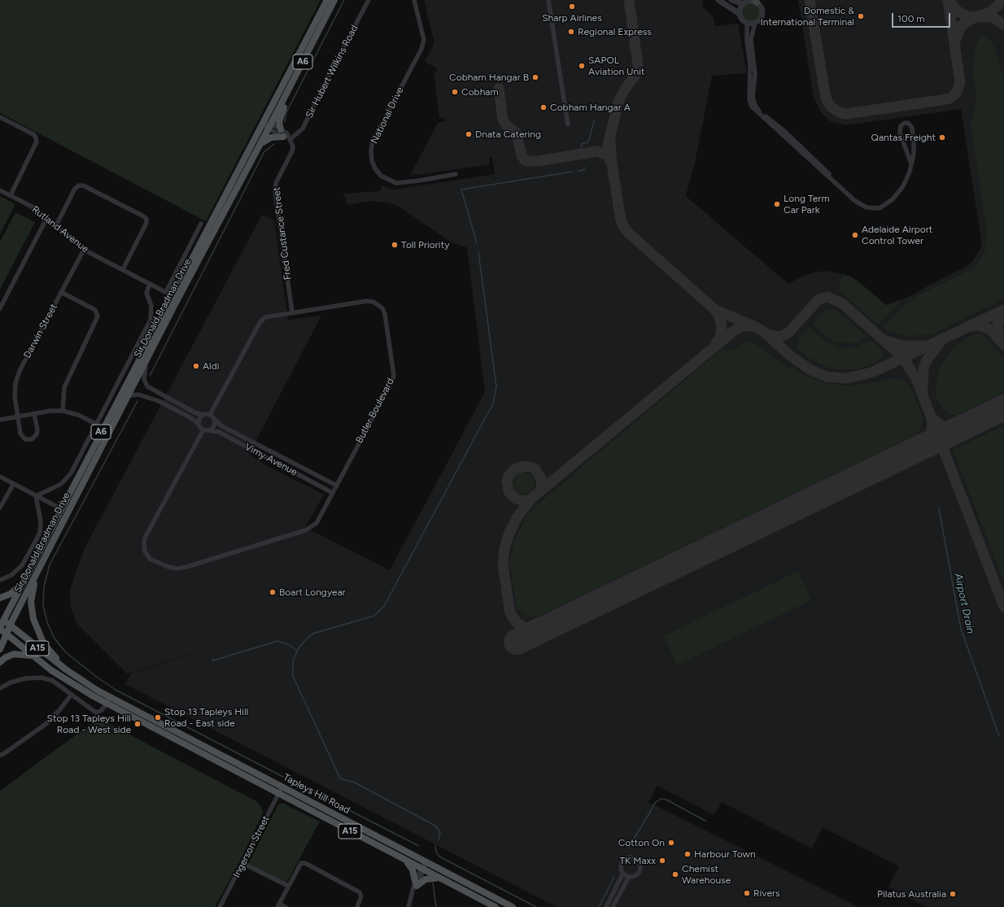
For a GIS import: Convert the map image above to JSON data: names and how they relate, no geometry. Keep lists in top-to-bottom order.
{
  "streets": {
    "main road": [
      "A6",
      "Sir Donald Bradman Drive",
      "A15",
      "Tapleys Hill Road"
    ],
    "street": [
      "Sir Hubert Wilkins Road",
      "National Drive",
      "Rutland Avenue",
      "Fred Custance Street",
      "Darwin Street",
      "Butler Boulevard",
      "Vimy Avenue",
      "Ingerson Street"
    ]
  },
  "crossings": [
    ["A6", "Sir Donald Bradman Drive"],
    ["A6", "Tapleys Hill Road"],
    ["Sir Hubert Wilkins Road", "Fred Custance Street"],
    ["Rutland Avenue", "Sir Donald Bradman Drive"],
    ["Rutland Avenue", "Darwin Street"],
    ["Fred Custance Street", "Butler Boulevard"],
    ["Sir Donald Bradman Drive", "Tapleys Hill Road"],
    ["Butler Boulevard", "Vimy Avenue"],
    ["Tapleys Hill Road", "Ingerson Street"]
  ],
  "water": ["Airport Drain"],
  "places": [
    "Sharp Airlines",
    "Domestic & International Terminal",
    "Regional Express",
    "SAPOL Aviation Unit",
    "Cobham Hangar B",
    "Cobham",
    "Cobham Hangar A",
    "Dnata Catering",
    "Qantas Freight",
    "Long Term Car Park",
    "Adelaide Airport Control Tower",
    "Toll Priority",
    "Aldi",
    "Boart Longyear",
    "Stop 13 Tapleys Hill Road - East side",
    "Stop 13 Tapleys Hill Road - West side",
    "Cotton On",
    "Harbour Town",
    "TK Maxx",
    "Chemist Warehouse",
    "Rivers",
    "Pilatus Australia"
  ],
  "scale_bar": "100 m"
}
